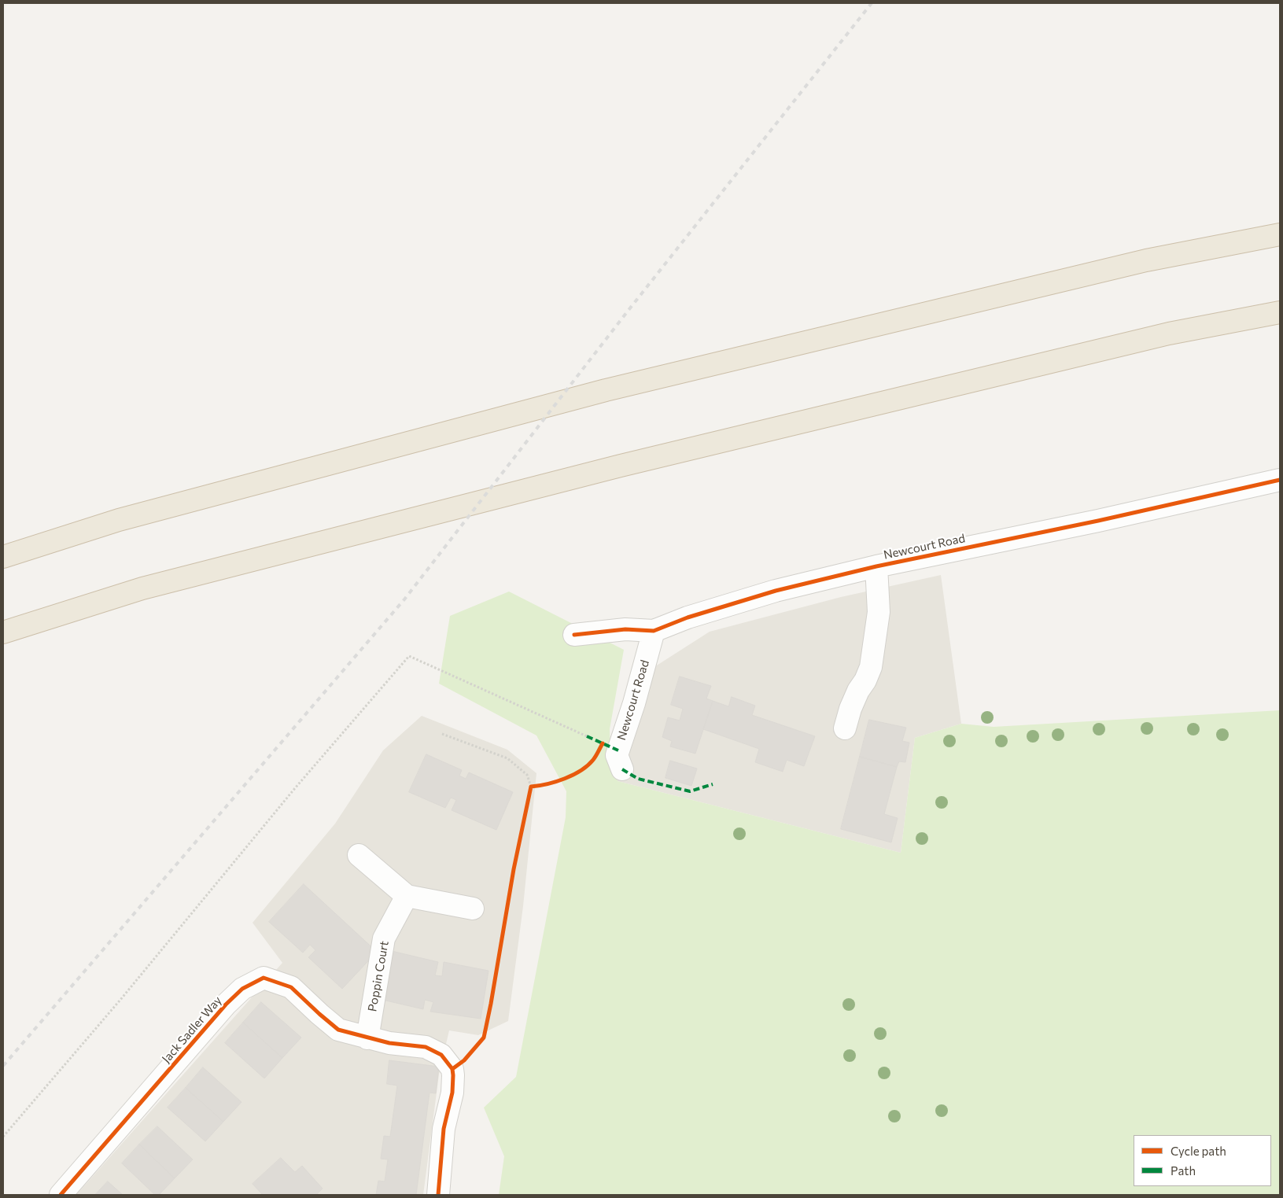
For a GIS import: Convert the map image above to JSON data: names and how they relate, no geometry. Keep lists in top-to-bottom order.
{
  "streets": {
    "street": ["Newcourt Road", "Poppin Court", "Jack Sadler Way"]
  },
  "crossings": [
    ["Poppin Court", "Jack Sadler Way"]
  ],
  "legend": ["Cycle path", "Path"]
}
